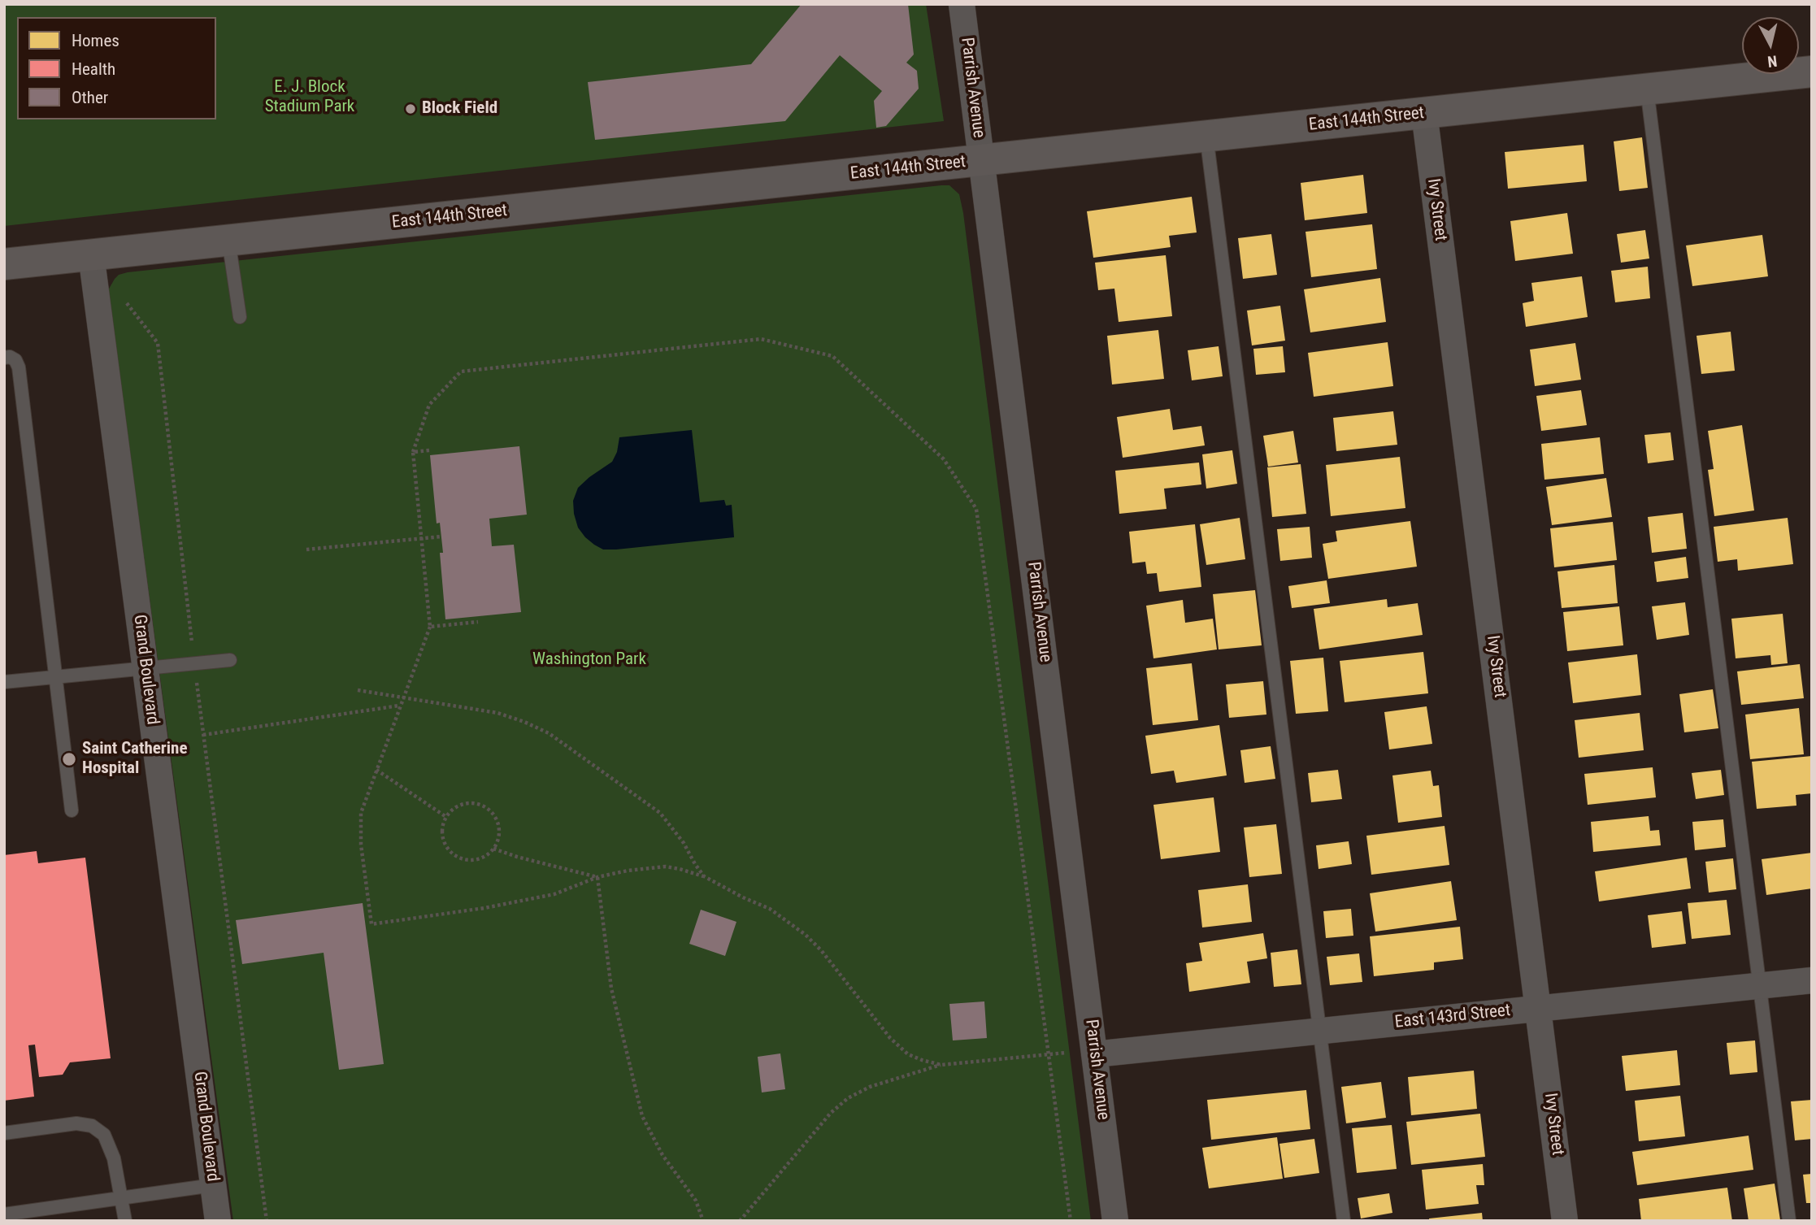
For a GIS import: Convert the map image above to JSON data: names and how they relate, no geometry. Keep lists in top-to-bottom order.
{
  "streets": {
    "street": [
      "Parrish Avenue",
      "East 144th Street",
      "Ivy Street",
      "Grand Boulevard",
      "East 143rd Street"
    ]
  },
  "crossings": [
    ["Parrish Avenue", "East 144th Street"],
    ["Parrish Avenue", "East 143rd Street"],
    ["East 144th Street", "Ivy Street"],
    ["East 144th Street", "Grand Boulevard"],
    ["Ivy Street", "East 143rd Street"]
  ],
  "parks": ["E. J. Block Stadium Park", "Washington Park"],
  "places": ["Block Field", "Saint Catherine Hospital"],
  "legend": ["Homes", "Health", "Other"],
  "north": "bottom"
}
